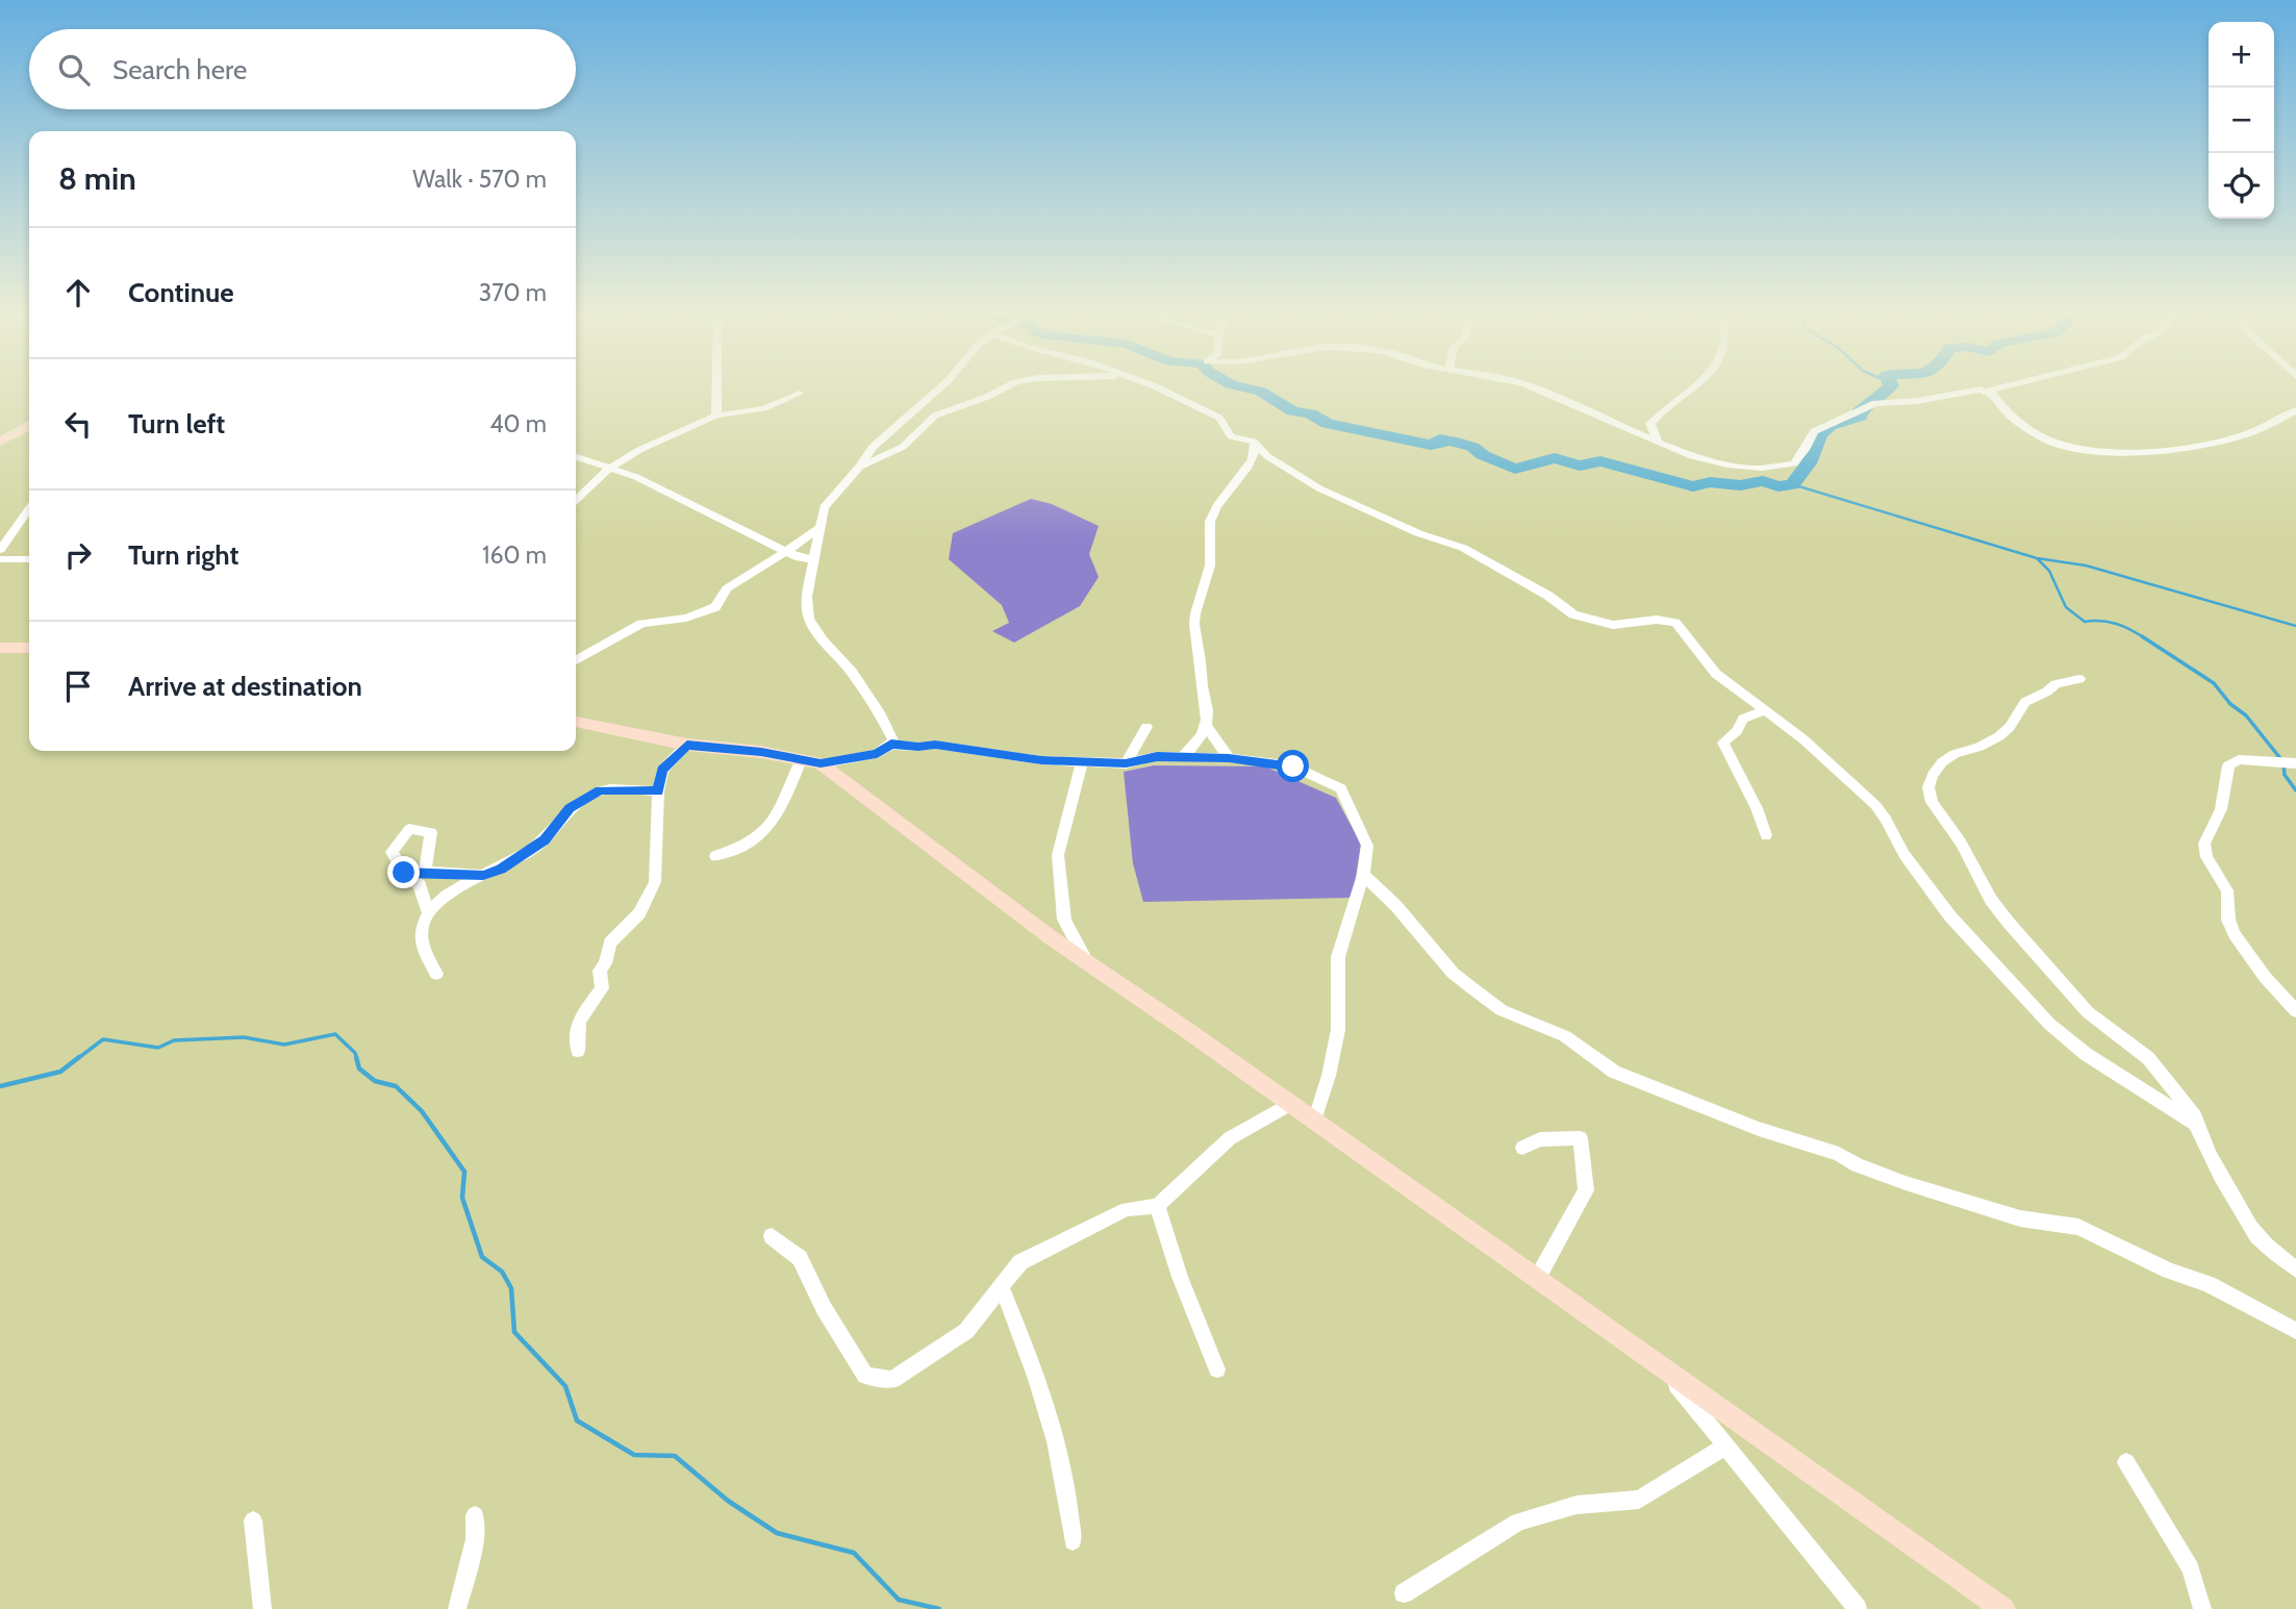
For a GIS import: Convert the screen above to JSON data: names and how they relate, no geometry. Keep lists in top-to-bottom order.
{
  "page": {
    "map_buttons": ["+", "−"],
    "search": "Search here",
    "heading": ["8 min", "Walk · 570 m"],
    "list": [
      ["Continue", "370 m"],
      ["Turn left", "40 m"],
      ["Turn right", "160 m"],
      "Arrive at destination"
    ]
  }
}
